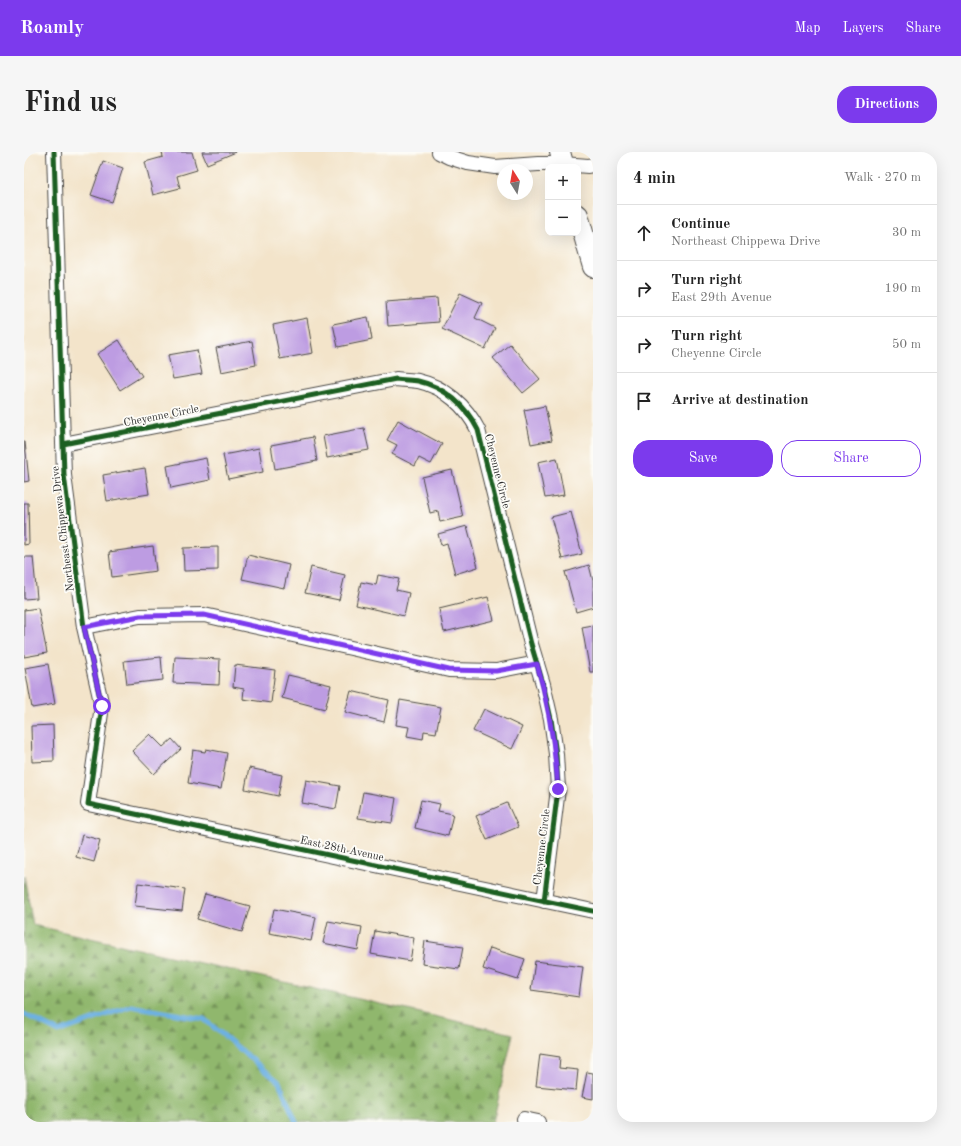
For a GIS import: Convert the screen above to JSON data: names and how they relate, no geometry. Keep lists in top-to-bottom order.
{
  "streets": {
    "street": ["Cheyenne Circle", "Northeast Chippewa Drive", "East 28th Avenue"]
  },
  "crossings": [
    ["Cheyenne Circle", "Northeast Chippewa Drive"],
    ["Cheyenne Circle", "East 28th Avenue"],
    ["Northeast Chippewa Drive", "East 28th Avenue"]
  ],
  "north": "top",
  "page": {
    "header": "Roamly",
    "nav": ["Map", "Layers", "Share"],
    "buttons": [
      "Directions",
      ["Save", "Share"]
    ],
    "title": "Find us",
    "heading": ["4 min", "Walk · 270 m"],
    "map_buttons": ["+", "−"],
    "list": [
      ["Continue", "Northeast Chippewa Drive", "30 m"],
      ["Turn right", "East 29th Avenue", "190 m"],
      ["Turn right", "Cheyenne Circle", "50 m"],
      "Arrive at destination"
    ]
  }
}
